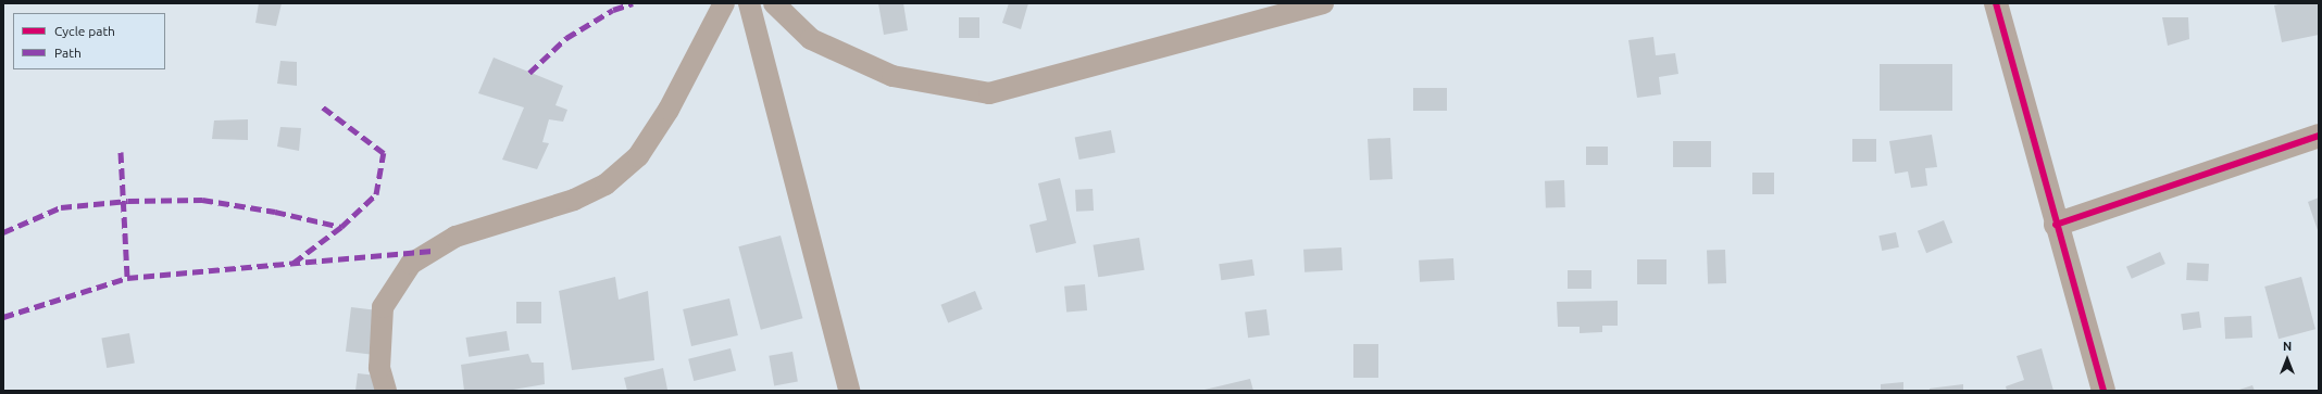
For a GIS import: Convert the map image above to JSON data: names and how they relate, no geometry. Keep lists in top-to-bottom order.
{
  "legend": ["Cycle path", "Path"],
  "north": "top"
}
